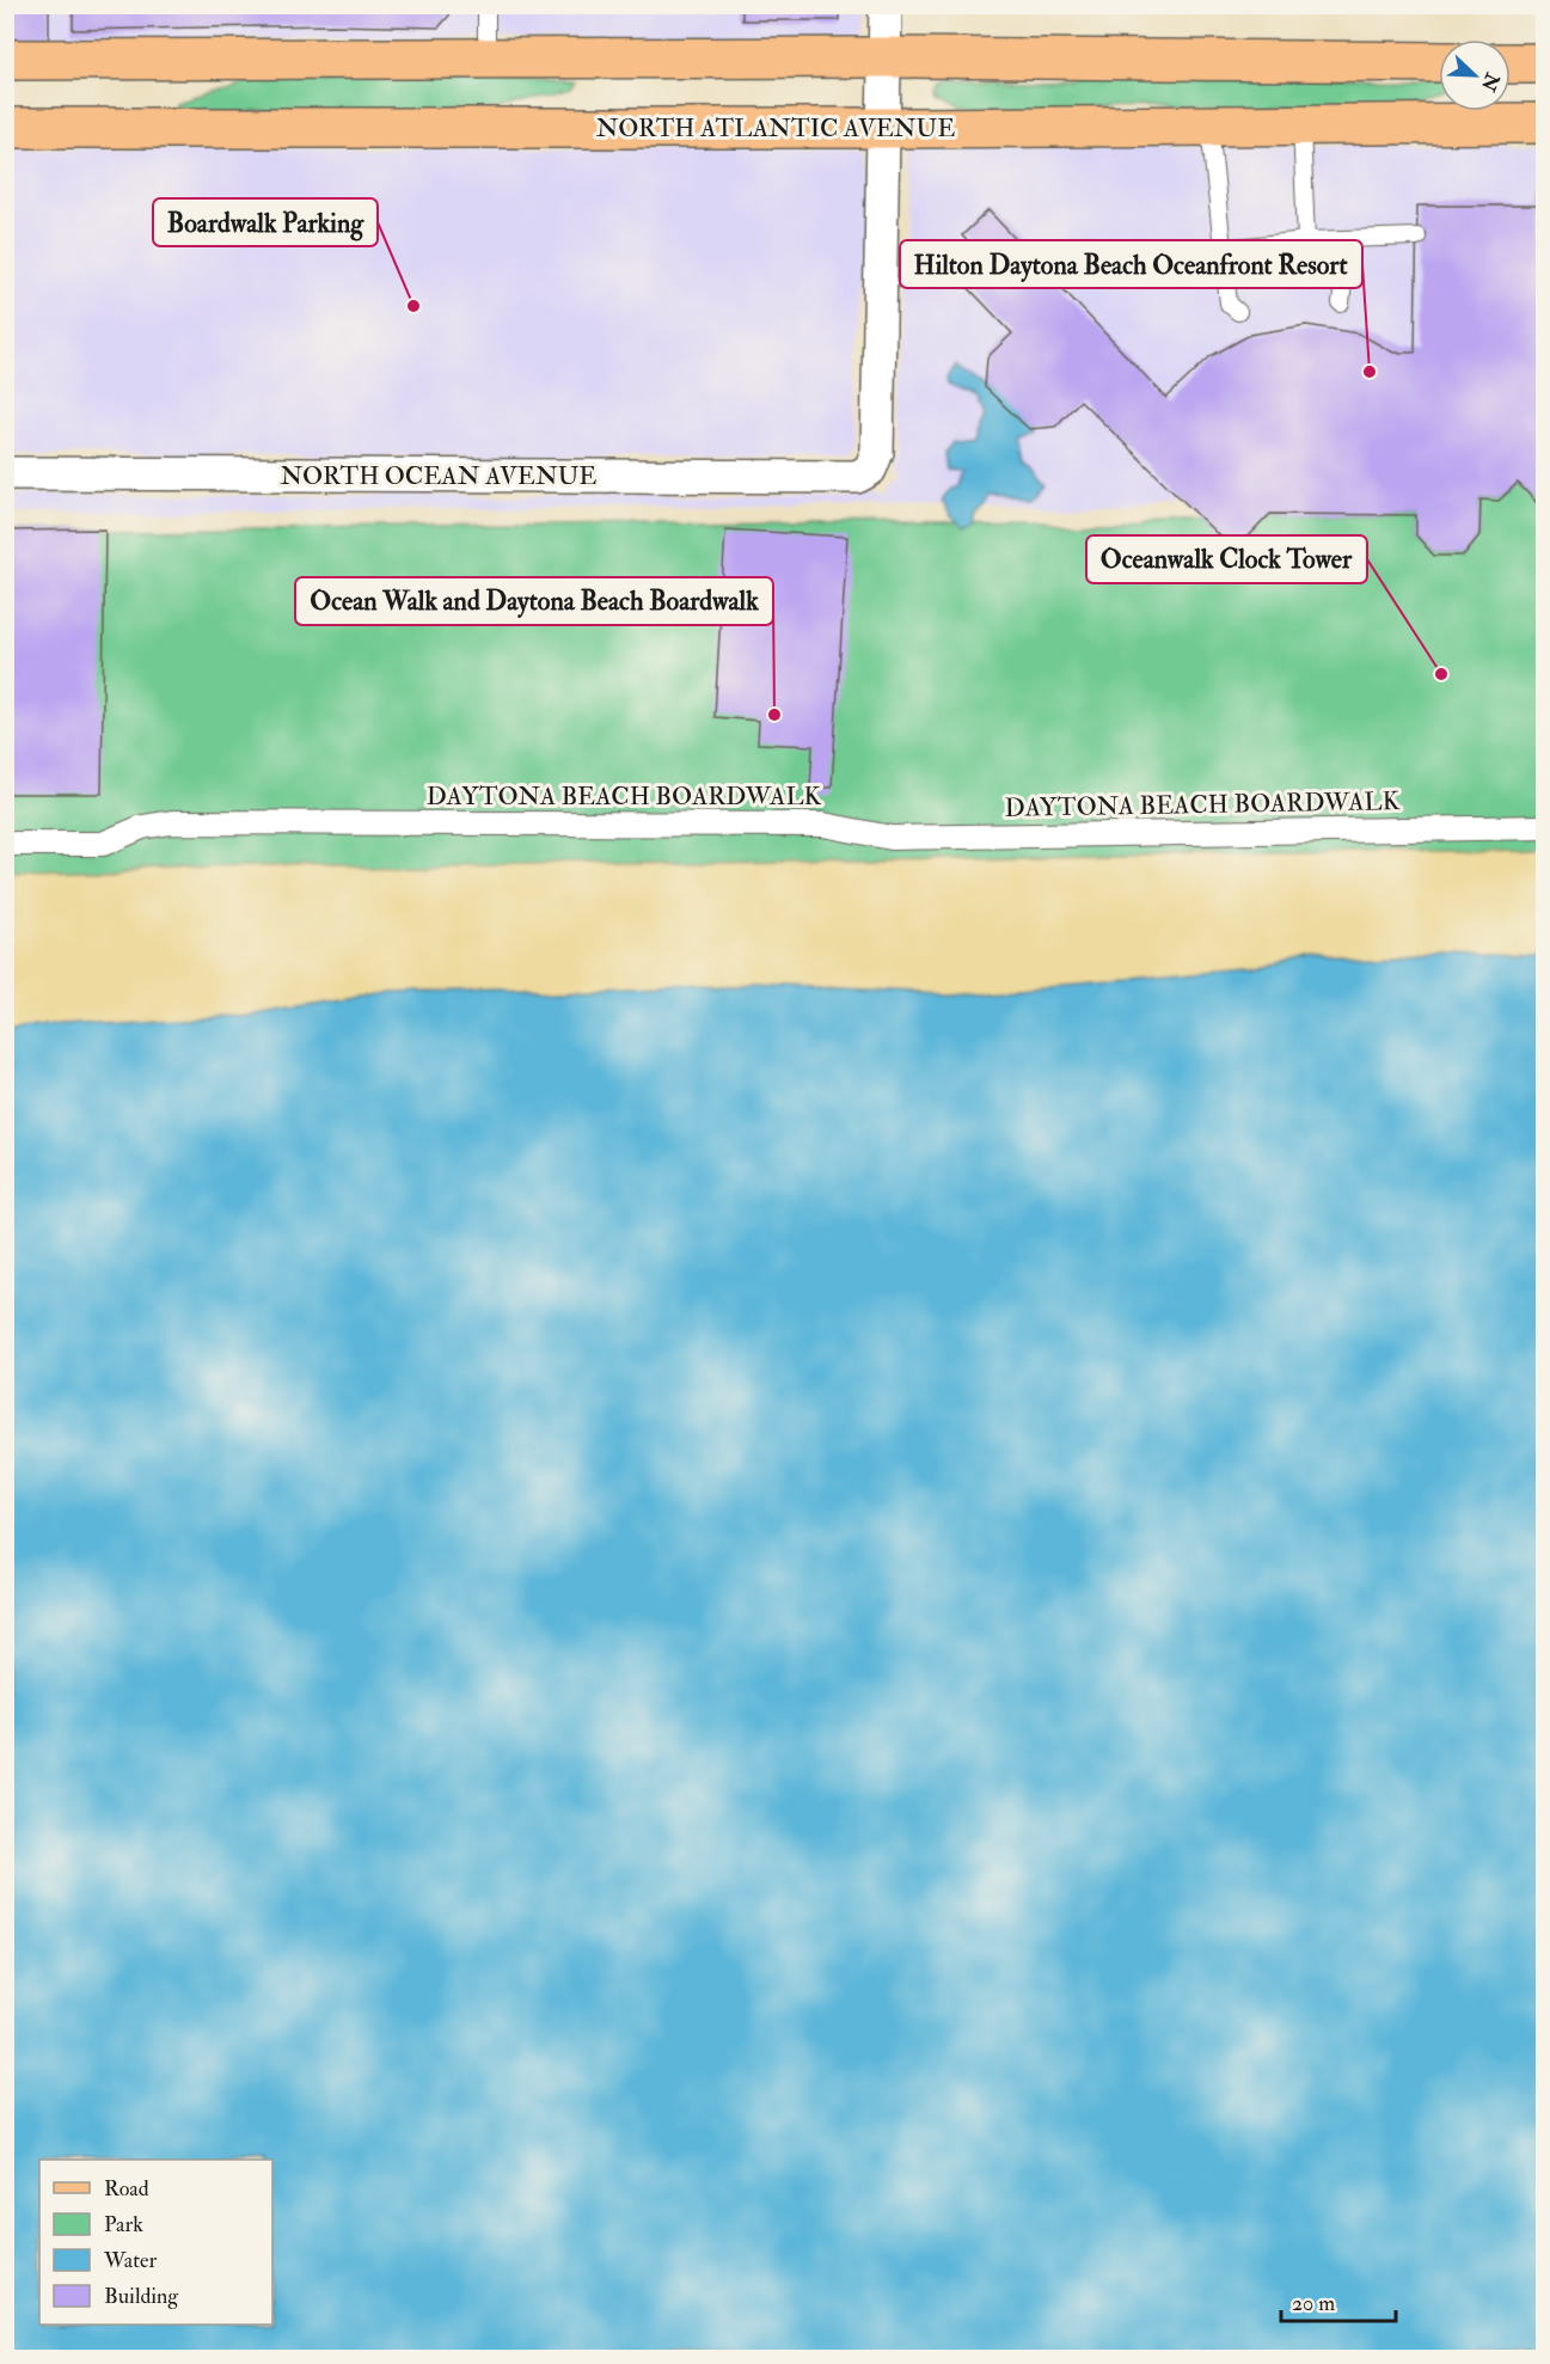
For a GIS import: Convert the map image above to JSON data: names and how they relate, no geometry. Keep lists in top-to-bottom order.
{
  "streets": {
    "main road": ["NORTH ATLANTIC AVENUE"],
    "street": ["NORTH OCEAN AVENUE", "DAYTONA BEACH BOARDWALK"]
  },
  "crossings": [
    ["NORTH ATLANTIC AVENUE", "NORTH OCEAN AVENUE"]
  ],
  "places": [
    "Boardwalk Parking",
    "Hilton Daytona Beach Oceanfront Resort",
    "Oceanwalk Clock Tower",
    "Ocean Walk and Daytona Beach Boardwalk"
  ],
  "legend": [
    "Road",
    "Park",
    "Water",
    "Building"
  ],
  "scale_bar": "20 m",
  "north": "bottom right"
}
